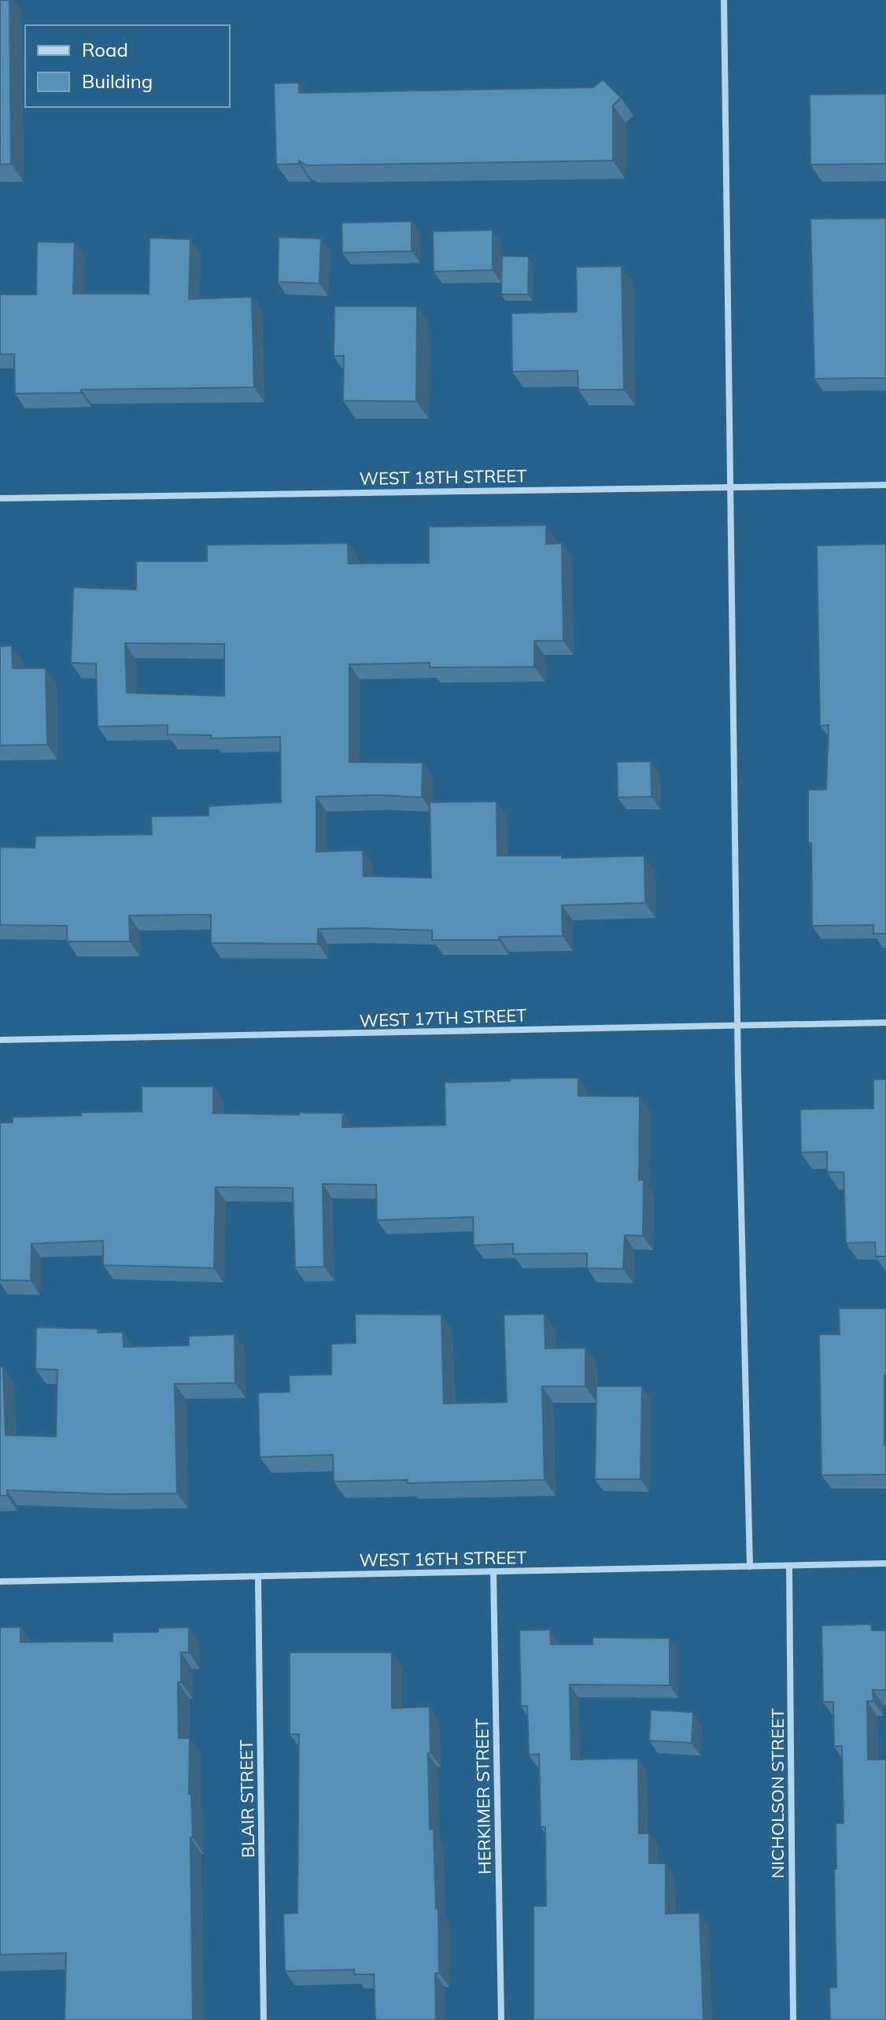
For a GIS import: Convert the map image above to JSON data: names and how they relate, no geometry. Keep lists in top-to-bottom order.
{
  "streets": {
    "street": [
      "WEST 18TH STREET",
      "WEST 17TH STREET",
      "WEST 16TH STREET",
      "NICHOLSON STREET",
      "HERKIMER STREET",
      "BLAIR STREET"
    ]
  },
  "crossings": [
    ["WEST 16TH STREET", "NICHOLSON STREET"],
    ["WEST 16TH STREET", "HERKIMER STREET"],
    ["WEST 16TH STREET", "BLAIR STREET"]
  ],
  "legend": ["Road", "Building"]
}
